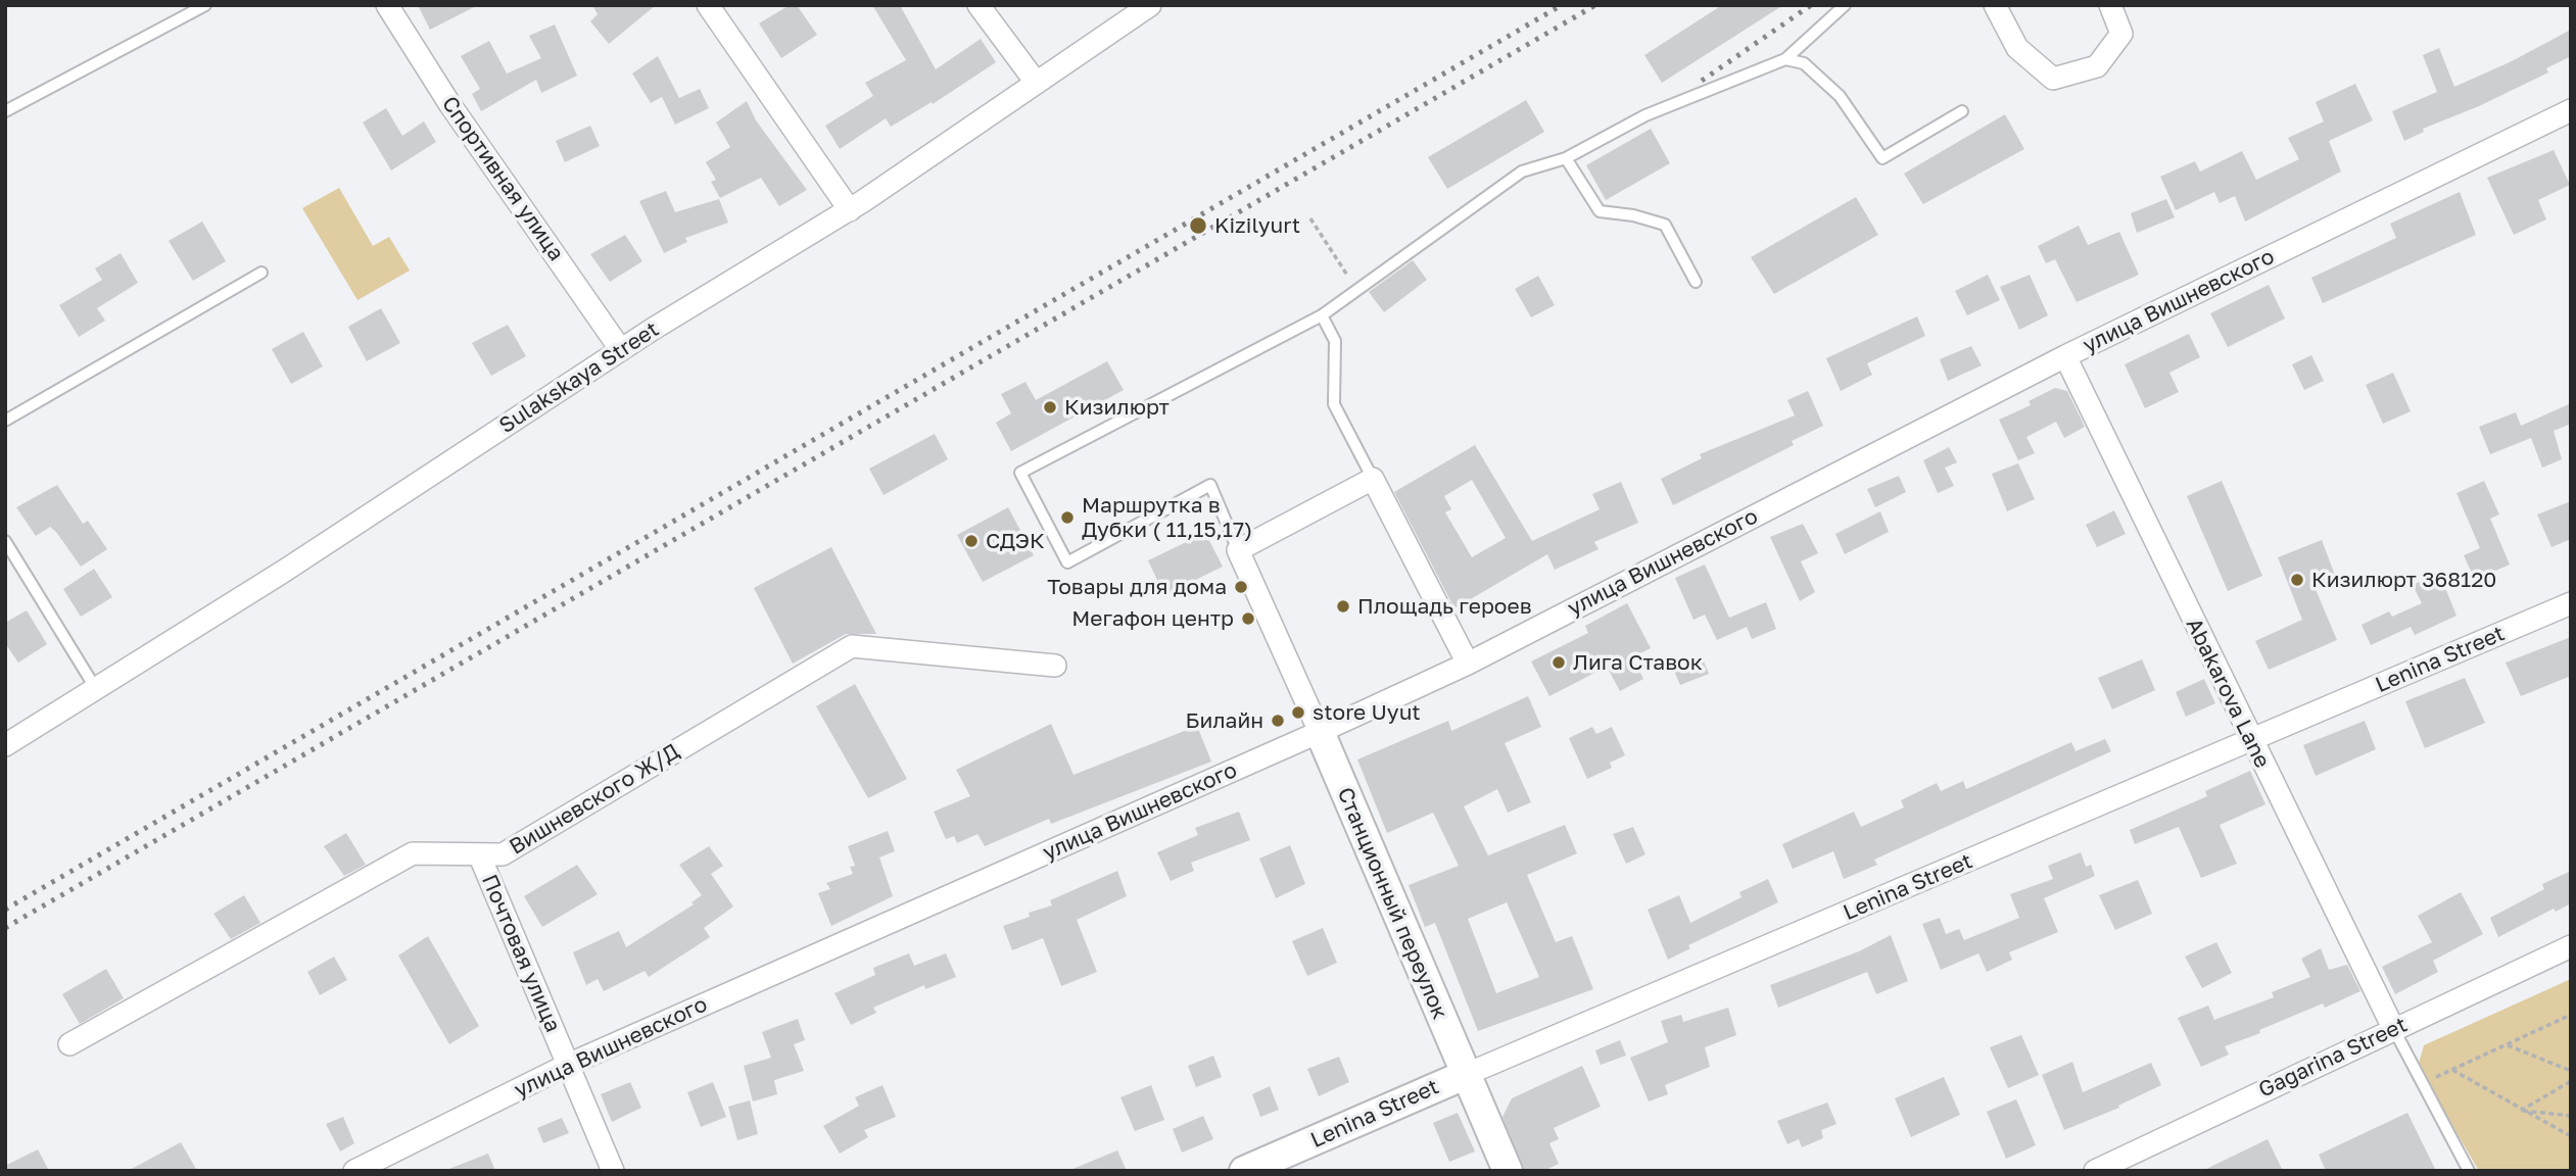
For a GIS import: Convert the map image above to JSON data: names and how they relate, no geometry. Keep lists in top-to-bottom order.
{
  "streets": {
    "street": [
      "Спортивная улица",
      "улица Вишневского",
      "Sulakskaya Street",
      "Lenina Street",
      "Abakarova Lane",
      "Вишневского Ж/Д",
      "Станционный переулок",
      "Почтовая улица",
      "Gagarina Street"
    ]
  },
  "crossings": [
    ["Спортивная улица", "Sulakskaya Street"],
    ["улица Вишневского", "Abakarova Lane"],
    ["улица Вишневского", "Станционный переулок"],
    ["улица Вишневского", "Почтовая улица"],
    ["Lenina Street", "Abakarova Lane"],
    ["Lenina Street", "Станционный переулок"],
    ["Abakarova Lane", "Gagarina Street"],
    ["Вишневского Ж/Д", "Почтовая улица"]
  ],
  "places": [
    "Kizilyurt",
    "Кизилюрт",
    "Маршрутка в Дубки ( 11,15,17)",
    "СДЭК",
    "Кизилюрт 368120",
    "Товары для дома",
    "Площадь героев",
    "Мегафон центр",
    "Лига Ставок",
    "store Uyut",
    "Билайн"
  ]
}
